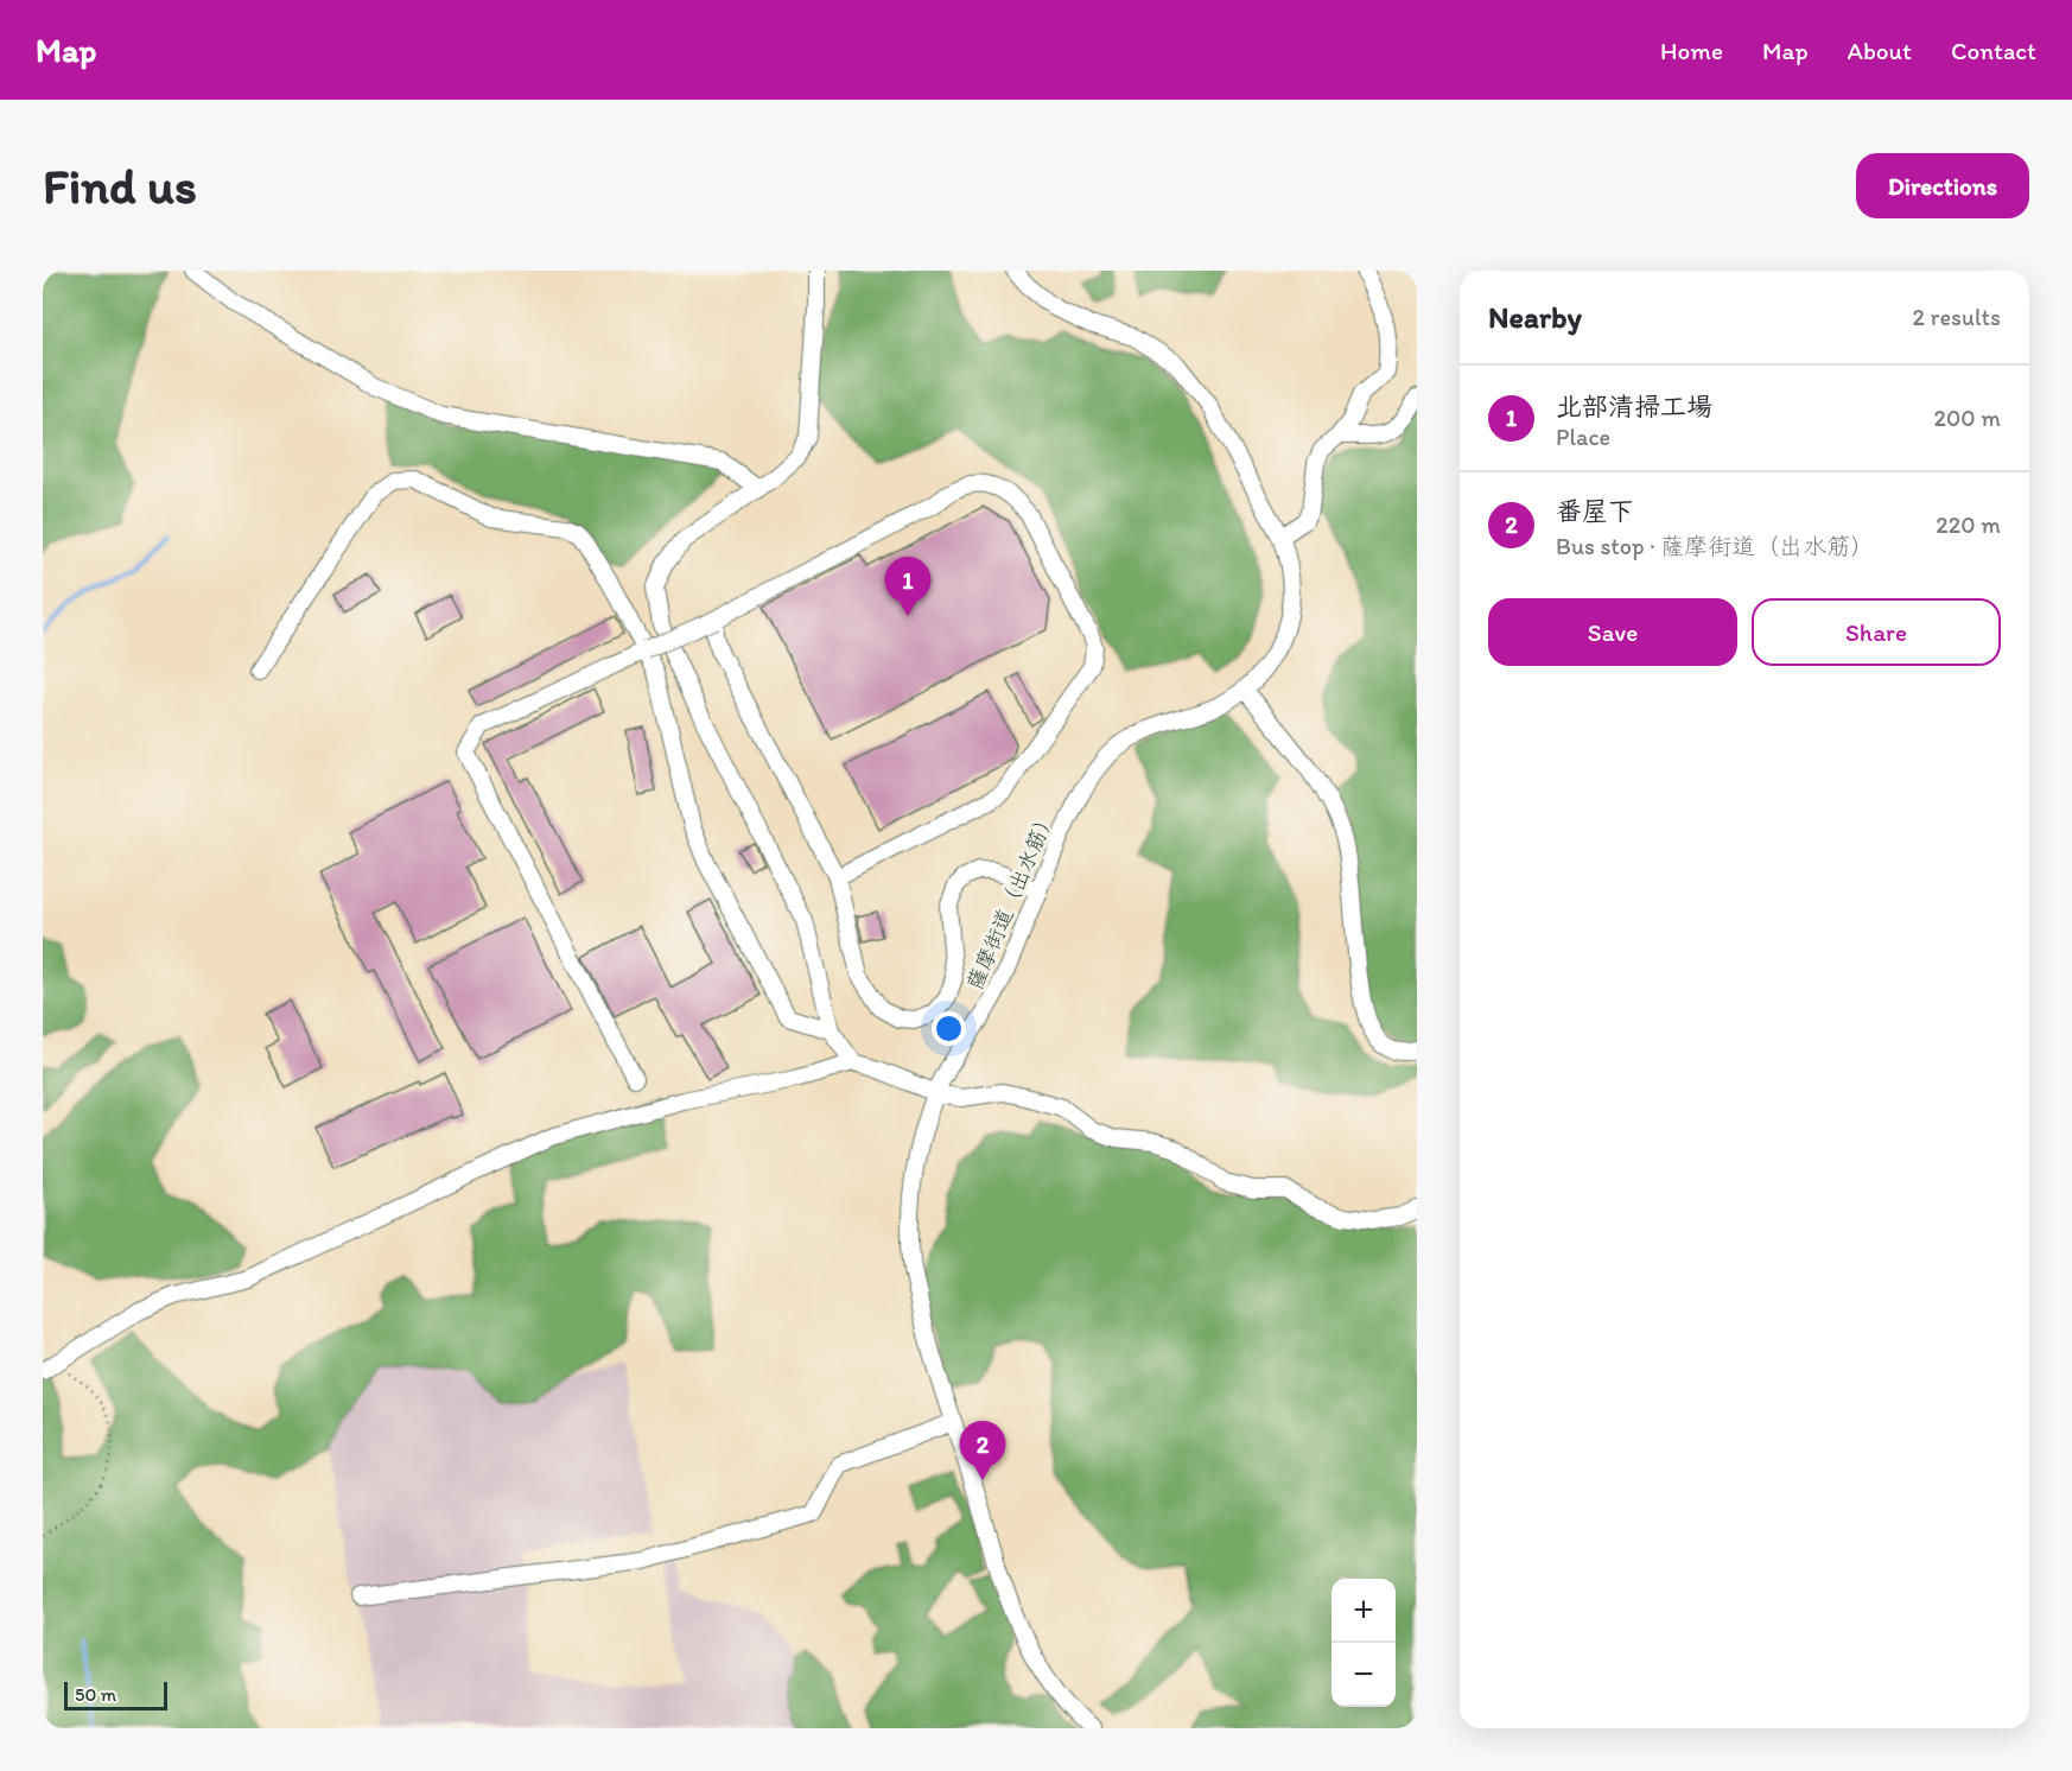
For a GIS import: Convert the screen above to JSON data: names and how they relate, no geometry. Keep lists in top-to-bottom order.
{
  "streets": {
    "street": ["薩摩街道（出水筋）"]
  },
  "scale_bar": "50 m",
  "page": {
    "header": "Map",
    "nav": [
      "Home",
      "Map",
      "About",
      "Contact"
    ],
    "buttons": [
      "Directions",
      ["Save", "Share"]
    ],
    "title": "Find us",
    "heading": ["Nearby", "2 results"],
    "list": [
      {
        "mark": "1",
        "name": "北部清掃工場",
        "note": "Place",
        "value": "200 m"
      },
      {
        "mark": "2",
        "name": "番屋下",
        "note": "Bus stop · 薩摩街道（出水筋）",
        "value": "220 m"
      }
    ],
    "pins": ["1", "2"],
    "map_buttons": ["+", "−"],
    "scale": "50 m"
  }
}
